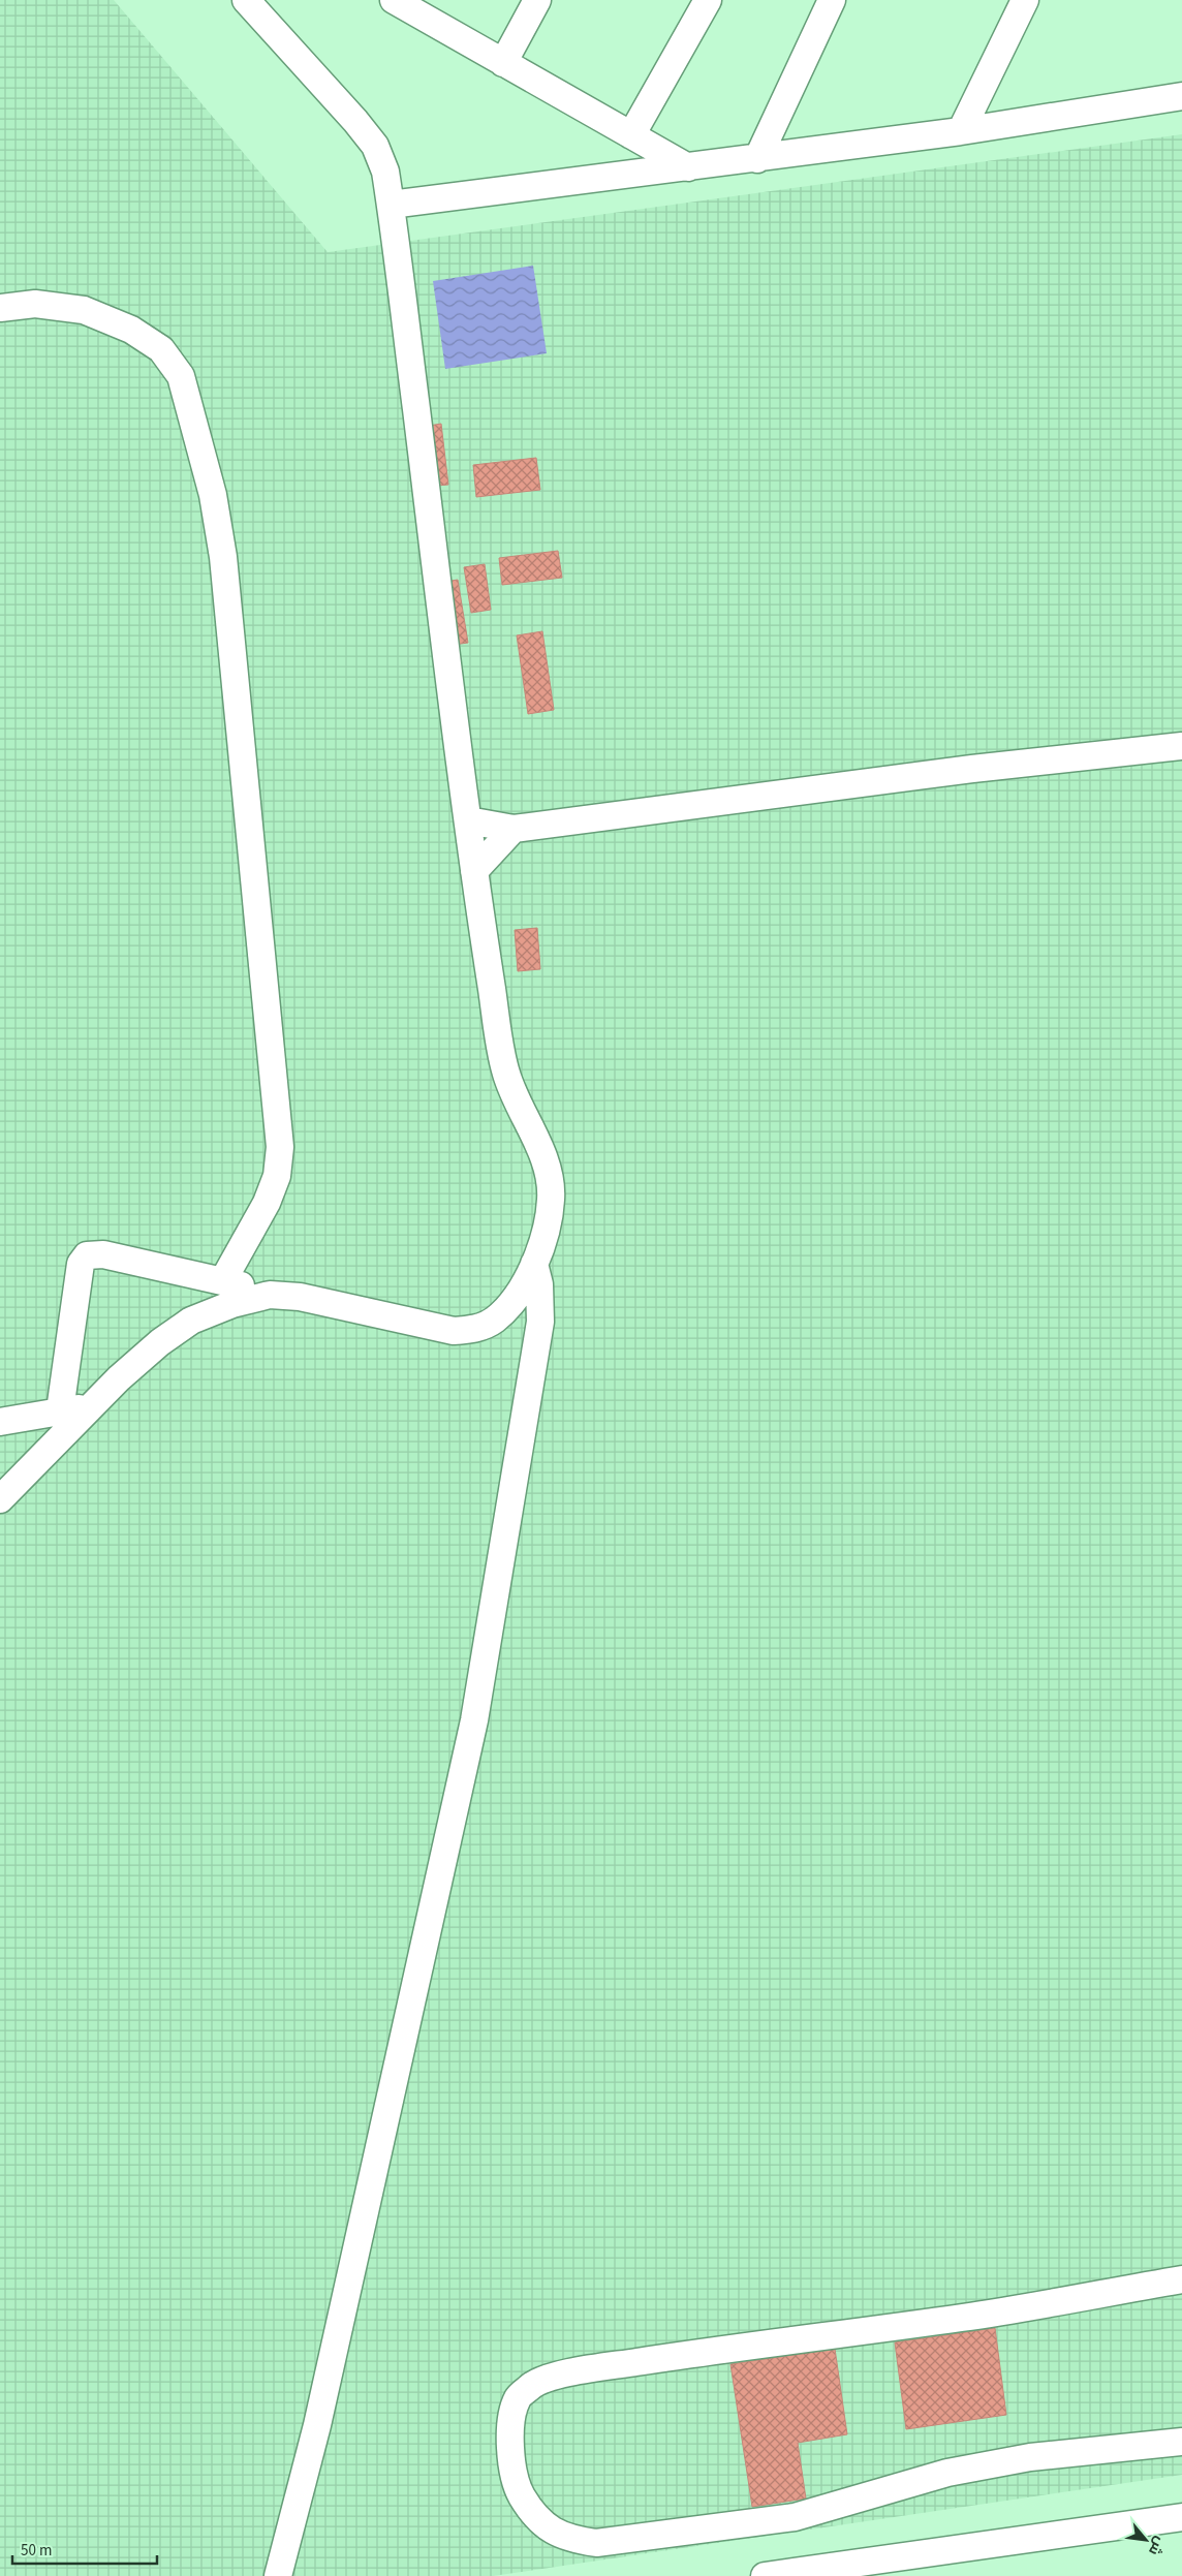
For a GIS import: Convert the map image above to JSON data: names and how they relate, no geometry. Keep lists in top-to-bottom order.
{
  "scale_bar": "50 m",
  "north": "bottom right"
}
